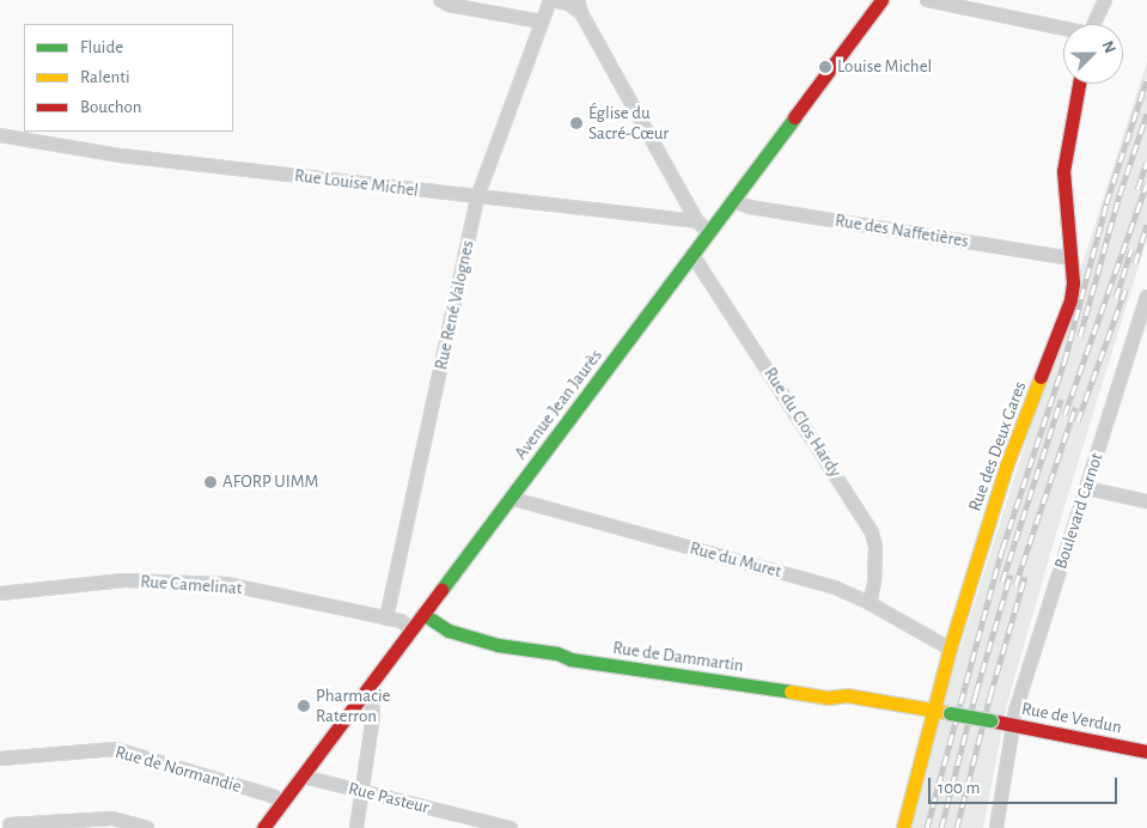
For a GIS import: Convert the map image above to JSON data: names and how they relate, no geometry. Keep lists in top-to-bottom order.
{
  "streets": {
    "street": [
      "Rue Louise Michel",
      "Rue des Naffetières",
      "Rue René Valognes",
      "Avenue Jean Jaurès",
      "Rue du Clos Hardy",
      "Rue des Deux Gares",
      "Boulevard Carnot",
      "Rue du Muret",
      "Rue Camelinat",
      "Rue de Dammartin",
      "Rue de Verdun",
      "Rue de Normandie",
      "Rue Pasteur"
    ]
  },
  "crossings": [
    ["Rue Louise Michel", "Rue René Valognes"],
    ["Rue des Naffetières", "Avenue Jean Jaurès"],
    ["Rue des Naffetières", "Rue des Deux Gares"],
    ["Rue René Valognes", "Rue Camelinat"],
    ["Avenue Jean Jaurès", "Rue du Clos Hardy"],
    ["Avenue Jean Jaurès", "Rue du Muret"],
    ["Avenue Jean Jaurès", "Rue Camelinat"],
    ["Avenue Jean Jaurès", "Rue de Dammartin"],
    ["Avenue Jean Jaurès", "Rue de Normandie"],
    ["Avenue Jean Jaurès", "Rue Pasteur"],
    ["Rue du Clos Hardy", "Rue du Muret"],
    ["Rue des Deux Gares", "Rue du Muret"],
    ["Rue des Deux Gares", "Rue de Dammartin"],
    ["Boulevard Carnot", "Rue de Verdun"],
    ["Rue de Dammartin", "Rue de Verdun"]
  ],
  "places": [
    "Louise Michel",
    "Église du Sacré-Cœur",
    "AFORP UIMM",
    "Pharmacie Raterron"
  ],
  "legend": ["Fluide", "Ralenti", "Bouchon"],
  "scale_bar": "100 m",
  "north": "top right"
}
